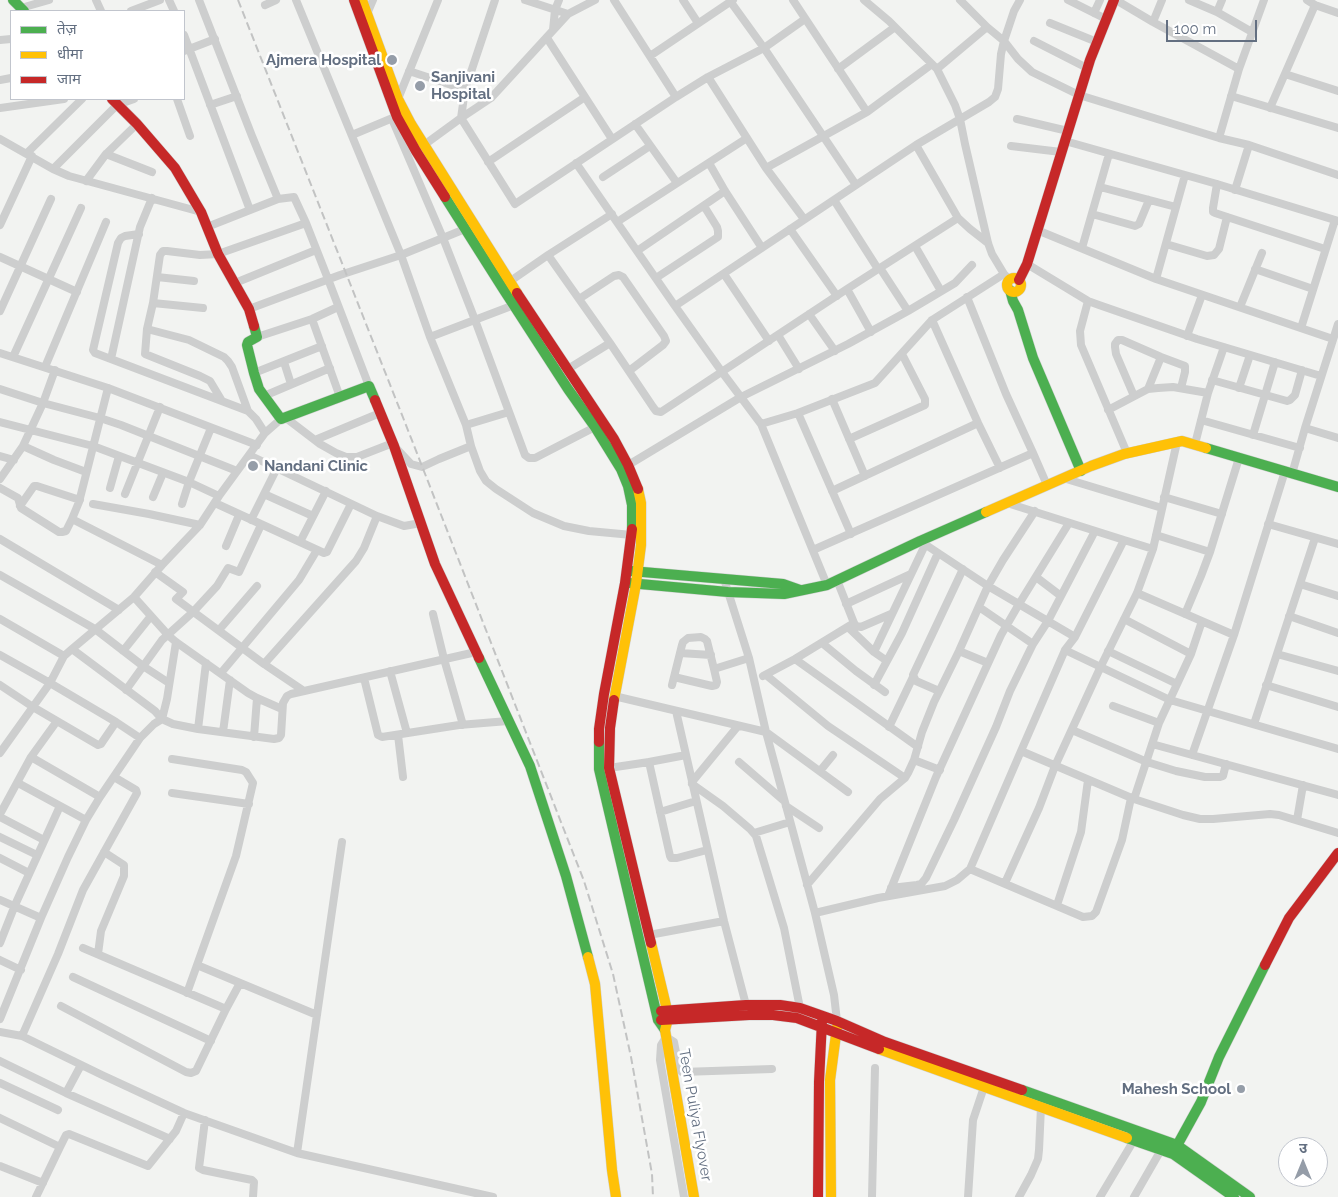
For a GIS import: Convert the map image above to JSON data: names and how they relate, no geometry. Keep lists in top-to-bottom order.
{
  "streets": {
    "main road": ["Teen Puliya Flyover"]
  },
  "places": [
    "Ajmera Hospital",
    "Sanjivani Hospital",
    "Nandani Clinic",
    "Mahesh School"
  ],
  "legend": ["तेज़", "धीमा", "जाम"],
  "scale_bar": "100 m",
  "north": "top"
}
